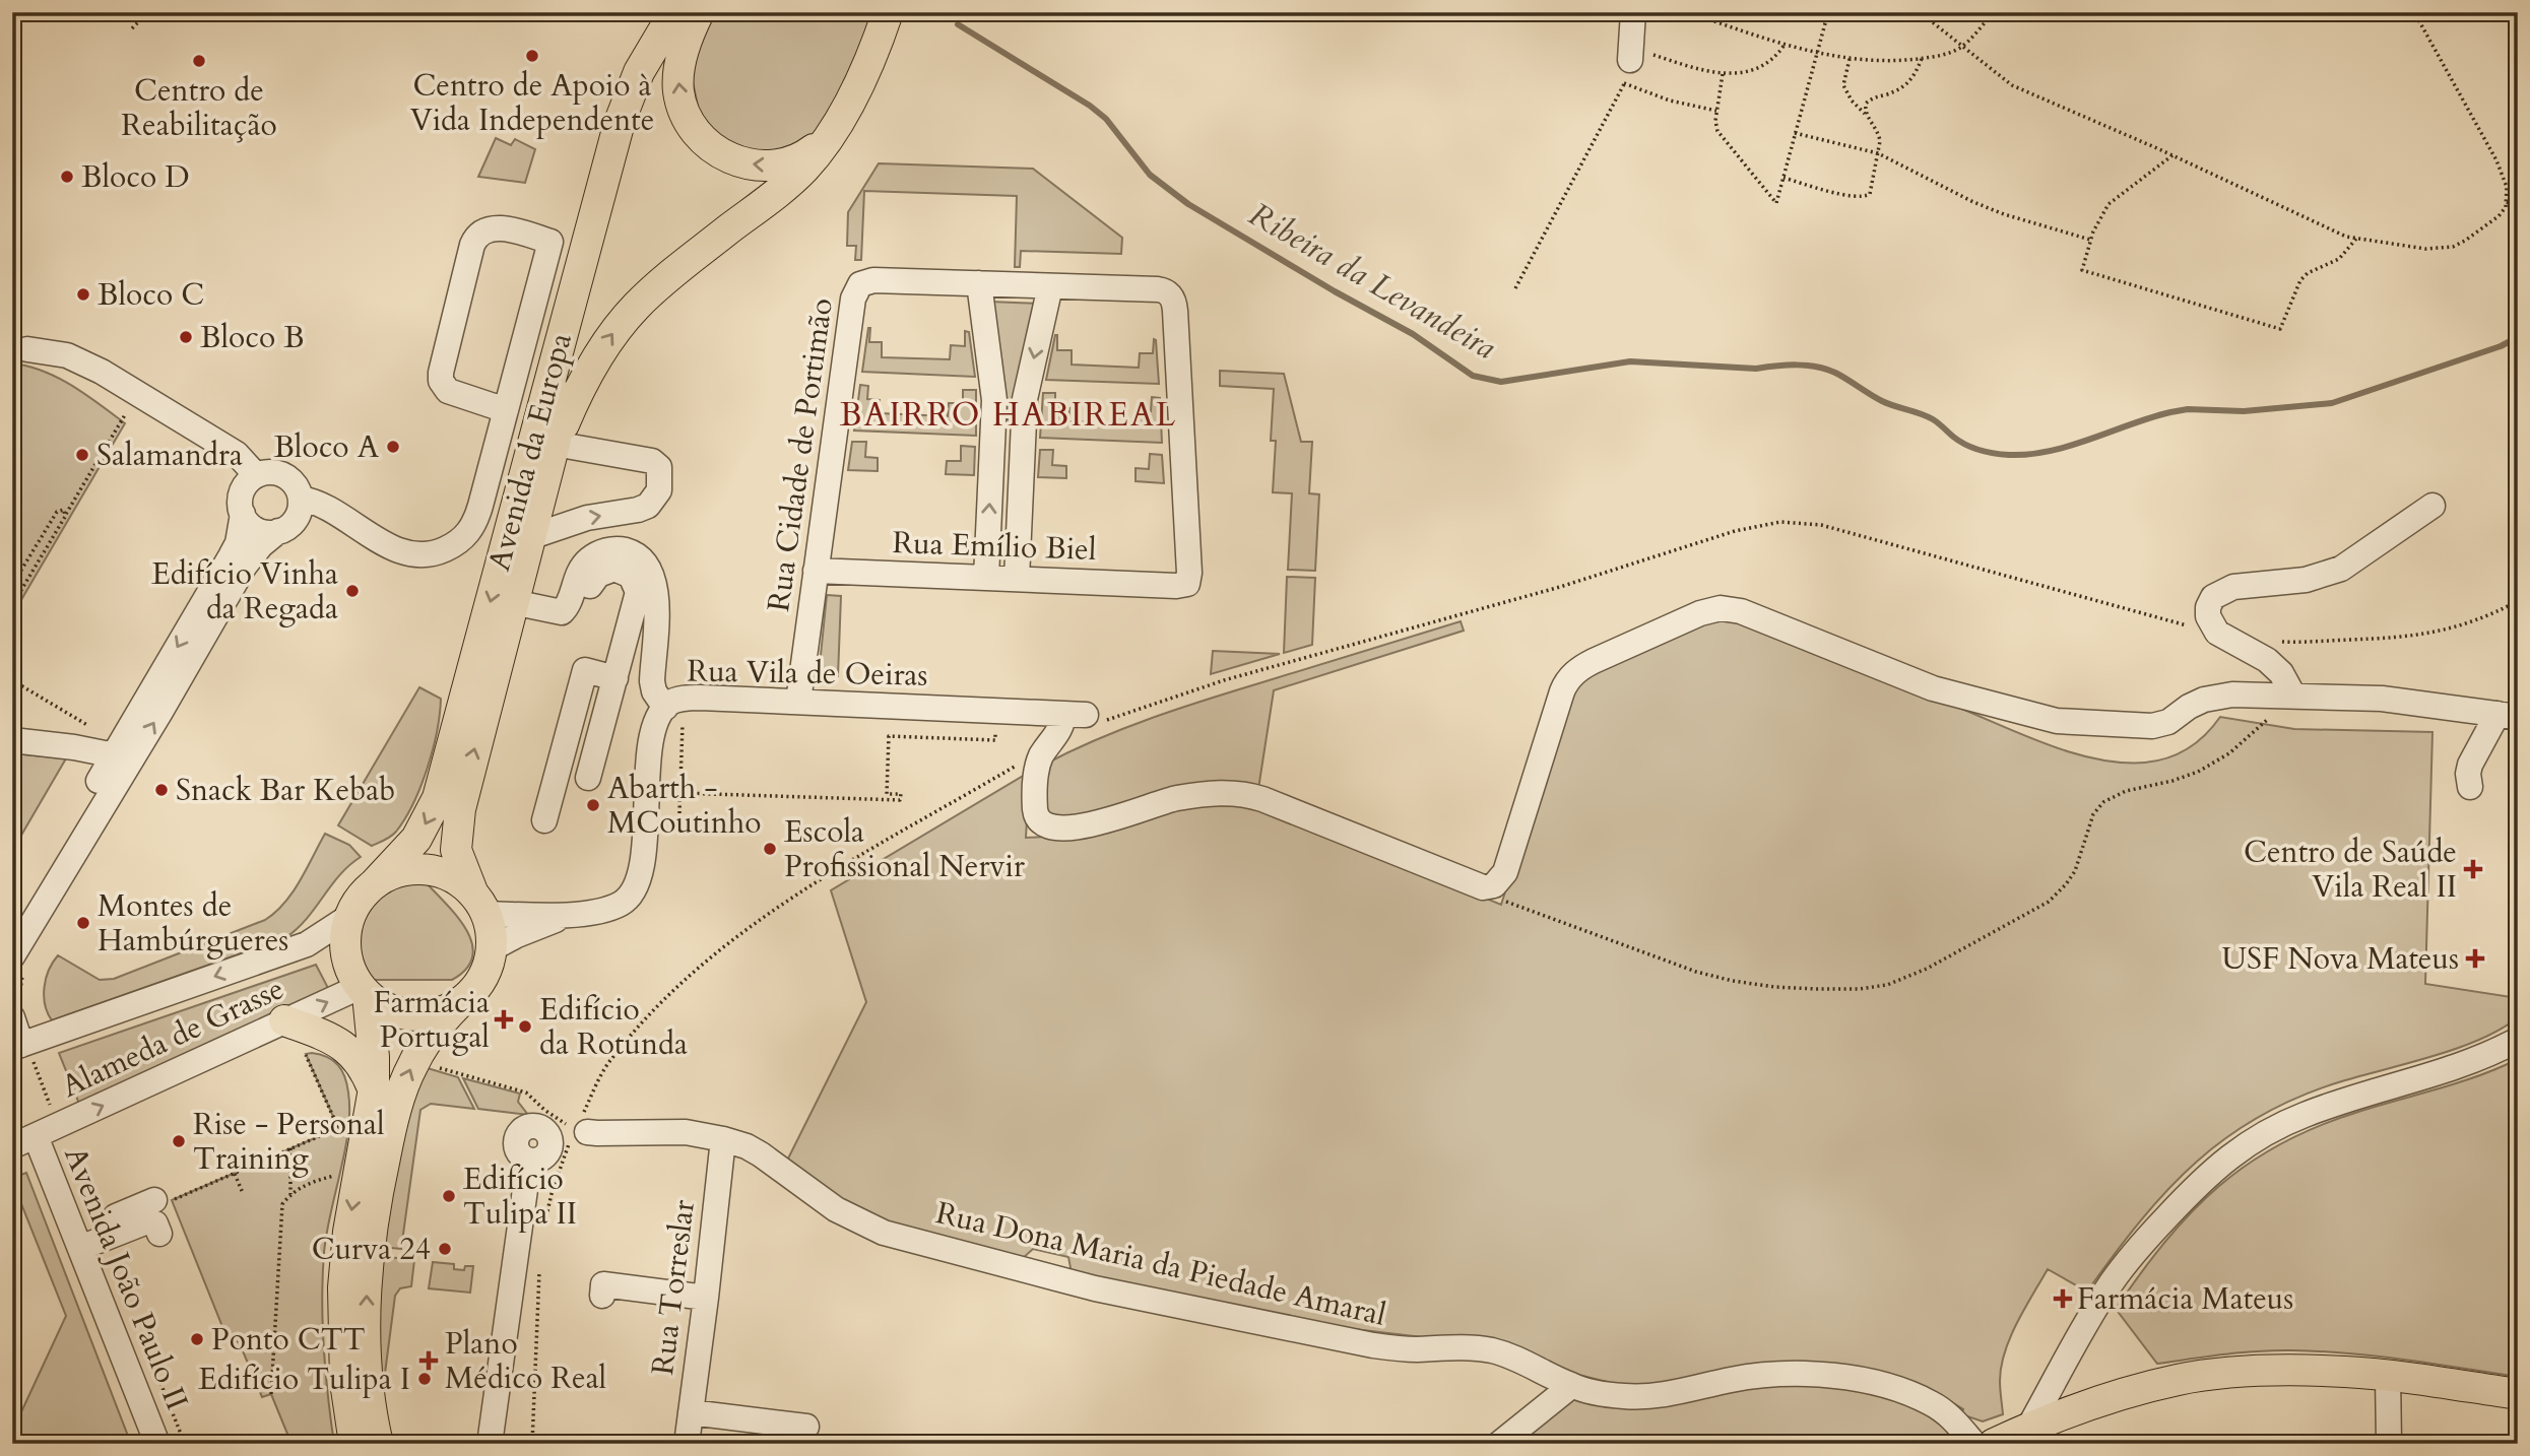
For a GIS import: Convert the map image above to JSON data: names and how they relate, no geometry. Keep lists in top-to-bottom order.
{
  "streets": {
    "main road": ["Avenida da Europa"],
    "street": [
      "Rua Cidade de Portimão",
      "Rua Emílio Biel",
      "Rua Vila de Oeiras",
      "Alameda de Grasse",
      "Rua Dona Maria da Piedade Amaral",
      "Avenida João Paulo II",
      "Rua Torreslar"
    ]
  },
  "crossings": [
    ["Avenida da Europa", "Alameda de Grasse"],
    ["Rua Cidade de Portimão", "Rua Emílio Biel"],
    ["Rua Cidade de Portimão", "Rua Vila de Oeiras"],
    ["Alameda de Grasse", "Avenida João Paulo II"],
    ["Rua Dona Maria da Piedade Amaral", "Rua Torreslar"]
  ],
  "districts": ["BAIRRO HABIREAL"],
  "water": ["Ribeira da Levandeira"],
  "places": {
    "other": [
      "Centro de Apoio à Vida Independente",
      "Centro de Reabilitação",
      "Bloco D",
      "Bloco C",
      "Bloco B",
      "Bloco A",
      "Salamandra",
      "Edifício Vinha da Regada",
      "Snack Bar Kebab",
      "Abarth - MCoutinho",
      "Escola Profissional Nervir",
      "Montes de Hambúrgueres",
      "Edifício da Rotunda",
      "Rise - Personal Training",
      "Edifício Tulipa II",
      "Curva 24",
      "Ponto CTT",
      "Edifício Tulipa I"
    ],
    "health": [
      "Centro de Saúde Vila Real II",
      "USF Nova Mateus",
      "Farmácia Portugal",
      "Farmácia Mateus",
      "Plano Médico Real"
    ]
  }
}
